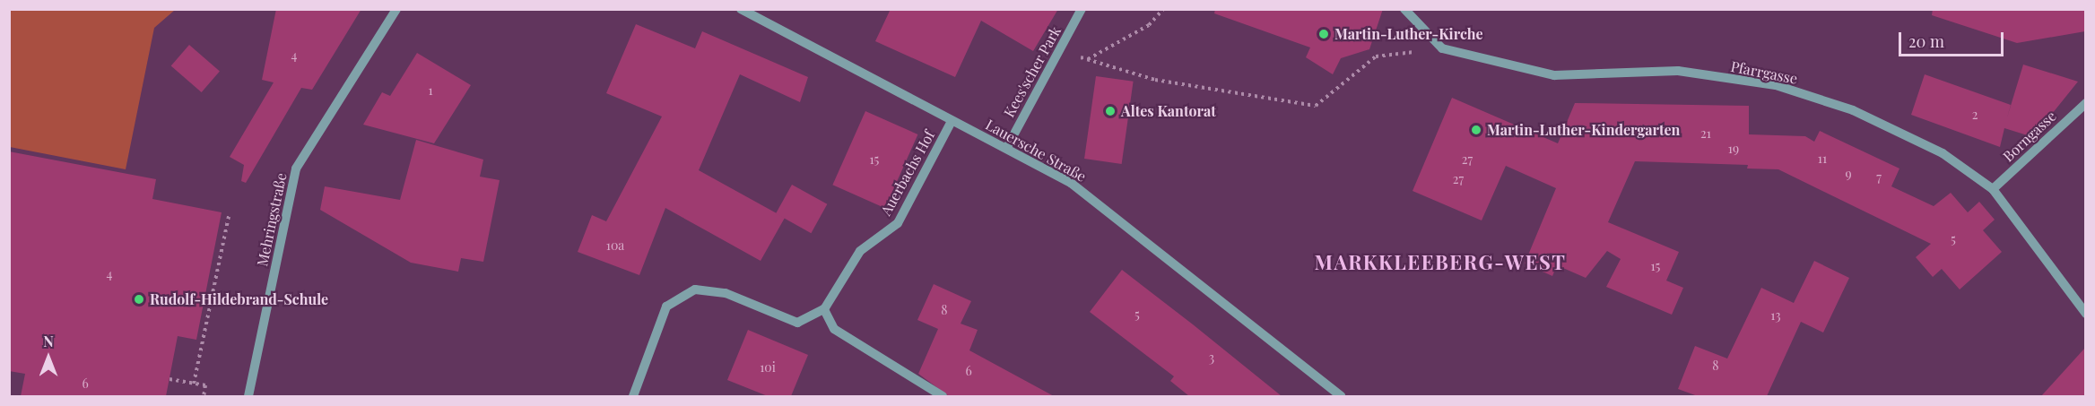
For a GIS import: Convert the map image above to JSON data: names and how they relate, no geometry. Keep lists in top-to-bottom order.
{
  "streets": {
    "street": [
      "Kees'scher Park",
      "Pfarrgasse",
      "Borngasse",
      "Lauersche Straße",
      "Auerbachs Hof",
      "Mehringstraße"
    ]
  },
  "crossings": [
    ["Kees'scher Park", "Lauersche Straße"],
    ["Pfarrgasse", "Borngasse"],
    ["Lauersche Straße", "Auerbachs Hof"]
  ],
  "districts": ["MARKKLEEBERG-WEST"],
  "places": [
    "Martin-Luther-Kirche",
    "Altes Kantorat",
    "Martin-Luther-Kindergarten",
    "Rudolf-Hildebrand-Schule"
  ],
  "house_numbers": [
    "4",
    "1",
    "2",
    "21",
    "19",
    "11",
    "15",
    "27",
    "9",
    "7",
    "27",
    "5",
    "10a",
    "15",
    "4",
    "8",
    "5",
    "13",
    "3",
    "8",
    "10i",
    "6",
    "6"
  ],
  "scale_bar": "20 m",
  "north": "top"
}
